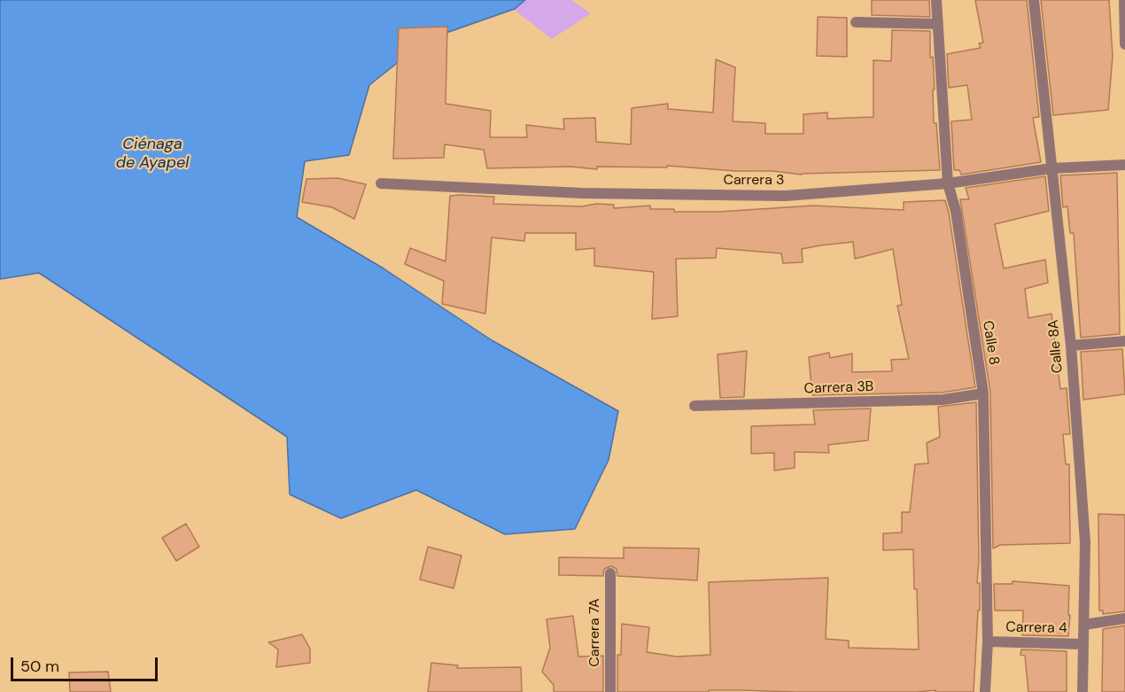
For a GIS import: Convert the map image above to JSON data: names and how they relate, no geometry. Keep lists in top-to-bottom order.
{
  "streets": {
    "street": [
      "Carrera 3",
      "Calle 8",
      "Calle 8A",
      "Carrera 3B",
      "Carrera 4",
      "Carrera 7A"
    ]
  },
  "crossings": [
    ["Carrera 3", "Calle 8"],
    ["Carrera 3", "Calle 8A"],
    ["Calle 8", "Carrera 3B"],
    ["Calle 8", "Carrera 4"],
    ["Calle 8A", "Carrera 4"]
  ],
  "water": ["Ciénaga de Ayapel"],
  "scale_bar": "50 m"
}
